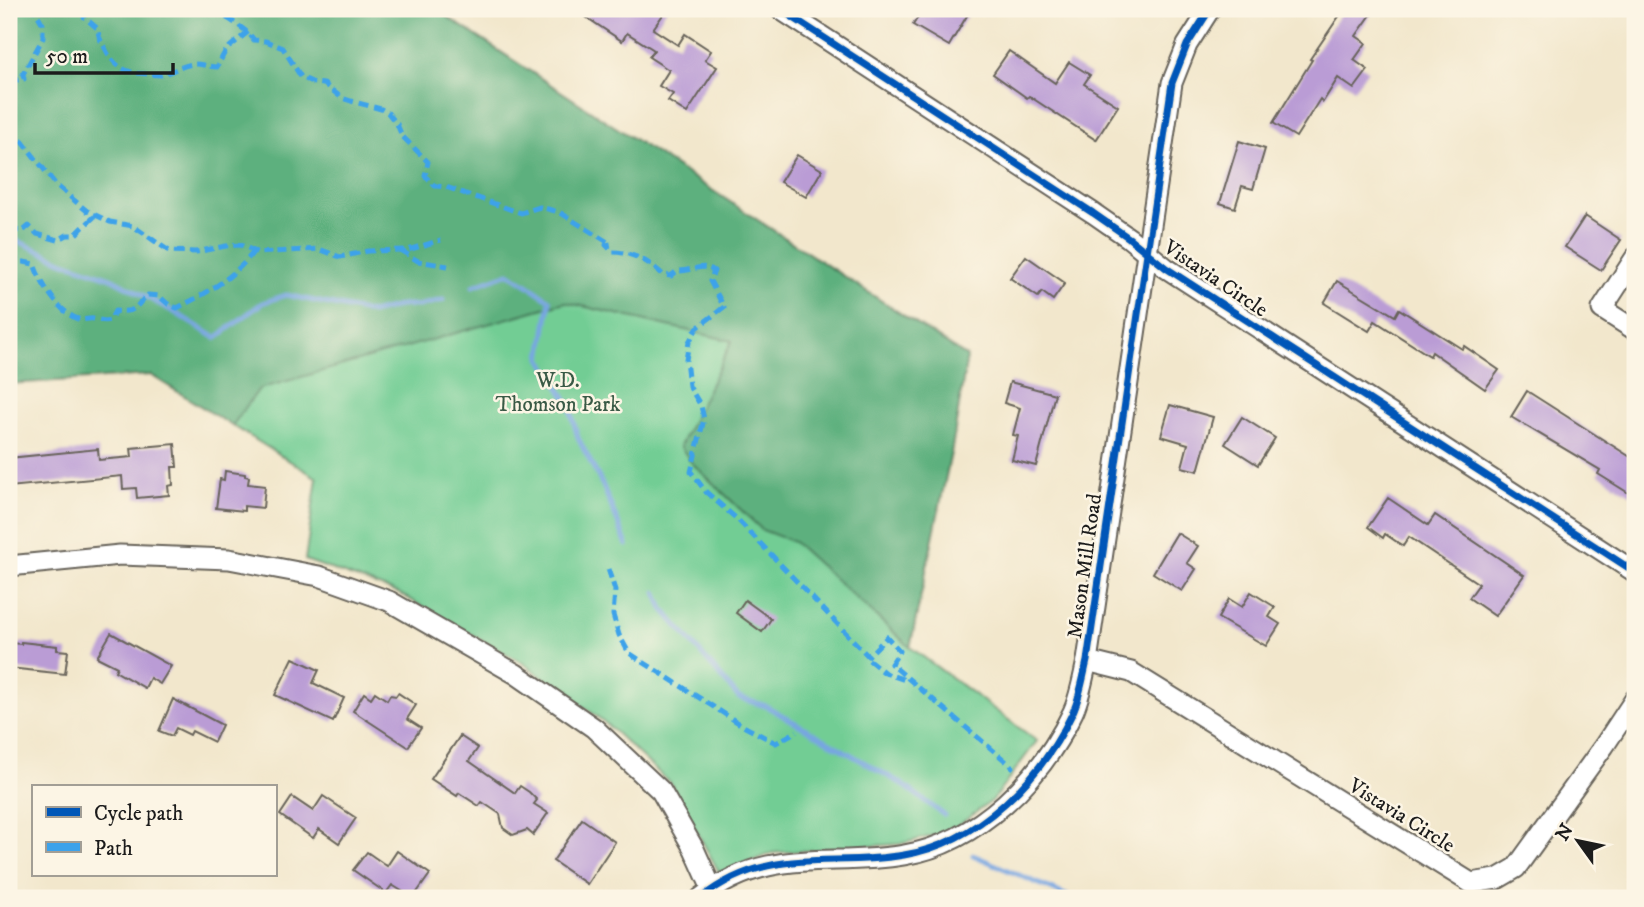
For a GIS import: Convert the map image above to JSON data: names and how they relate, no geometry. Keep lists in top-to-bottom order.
{
  "streets": {
    "street": ["Vistavia Circle", "Mason Mill Road"]
  },
  "crossings": [
    ["Vistavia Circle", "Mason Mill Road"]
  ],
  "parks": ["W.D. Thomson Park"],
  "legend": ["Cycle path", "Path"],
  "scale_bar": "50 m",
  "north": "top left"
}
